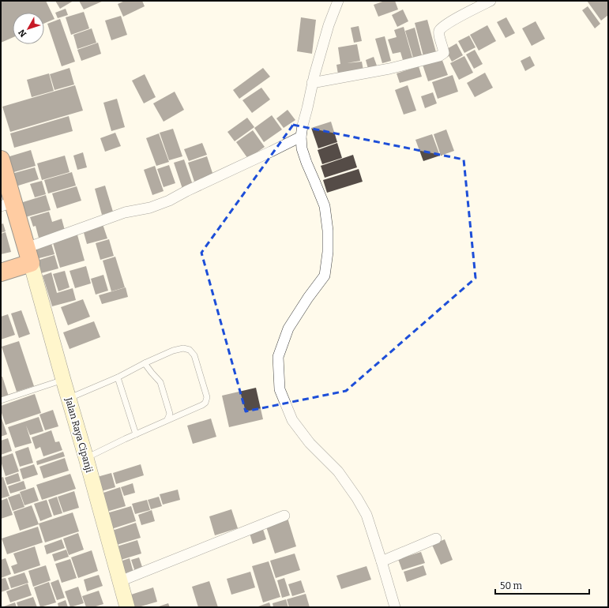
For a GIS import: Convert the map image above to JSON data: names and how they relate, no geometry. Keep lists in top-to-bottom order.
{
  "streets": {
    "main road": ["Jalan Raya Cipanji"]
  },
  "scale_bar": "50 m",
  "north": "bottom left"
}
